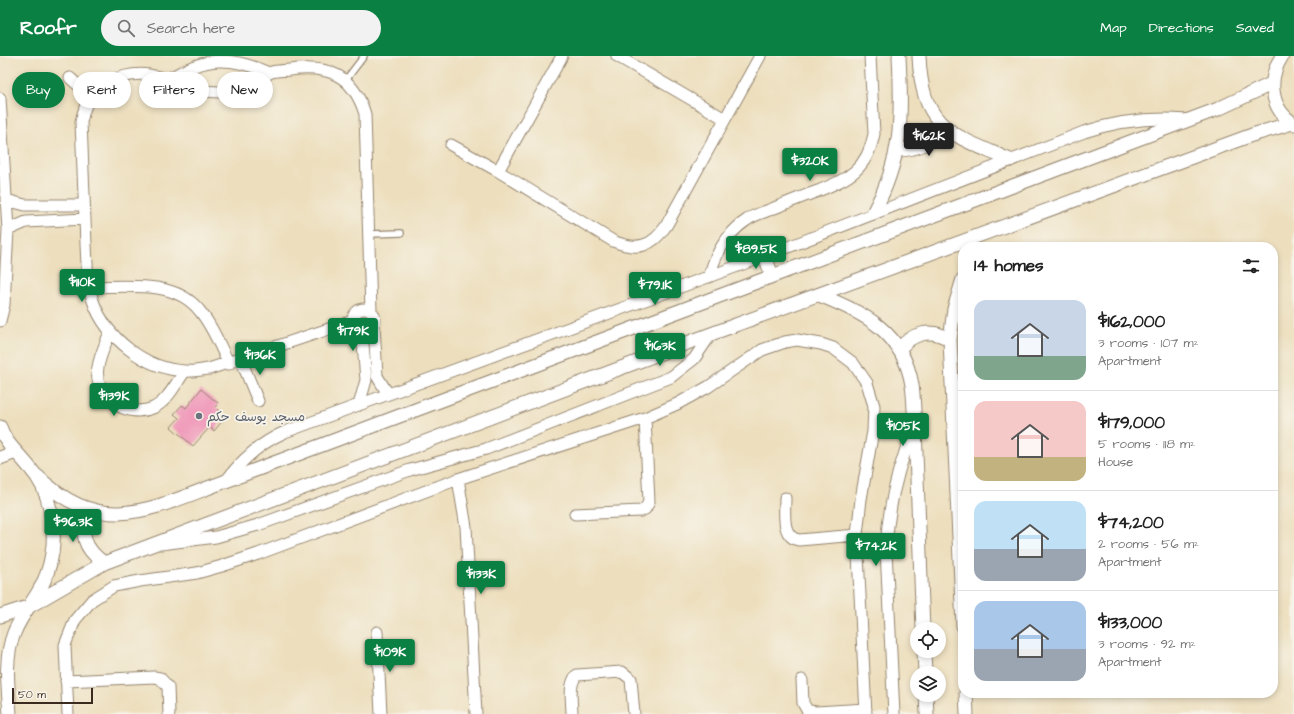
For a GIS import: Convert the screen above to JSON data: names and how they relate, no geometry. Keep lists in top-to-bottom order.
{
  "places": ["مسجد يوسف حكم"],
  "scale_bar": "50 m",
  "page": {
    "header": "Roofr",
    "search": "Search here",
    "nav": ["Map", "Directions", "Saved"],
    "chip": [
      "Buy",
      "Rent",
      "Filters",
      "New"
    ],
    "price": [
      "$162K",
      "$320K",
      "$89.5K",
      "$110K",
      "$79.1K",
      "$179K",
      "$163K",
      "$136K",
      "$139K",
      "$105K",
      "$96.3K",
      "$74.2K",
      "$133K",
      "$109K"
    ],
    "heading": "14 homes",
    "list": [
      {
        "name": "$162,000",
        "note": "3 rooms · 107 m² · Apartment"
      },
      {
        "name": "$179,000",
        "note": "5 rooms · 118 m² · House"
      },
      {
        "name": "$74,200",
        "note": "2 rooms · 56 m² · Apartment"
      },
      {
        "name": "$133,000",
        "note": "3 rooms · 92 m² · Apartment"
      }
    ],
    "scale": "50 m"
  }
}
